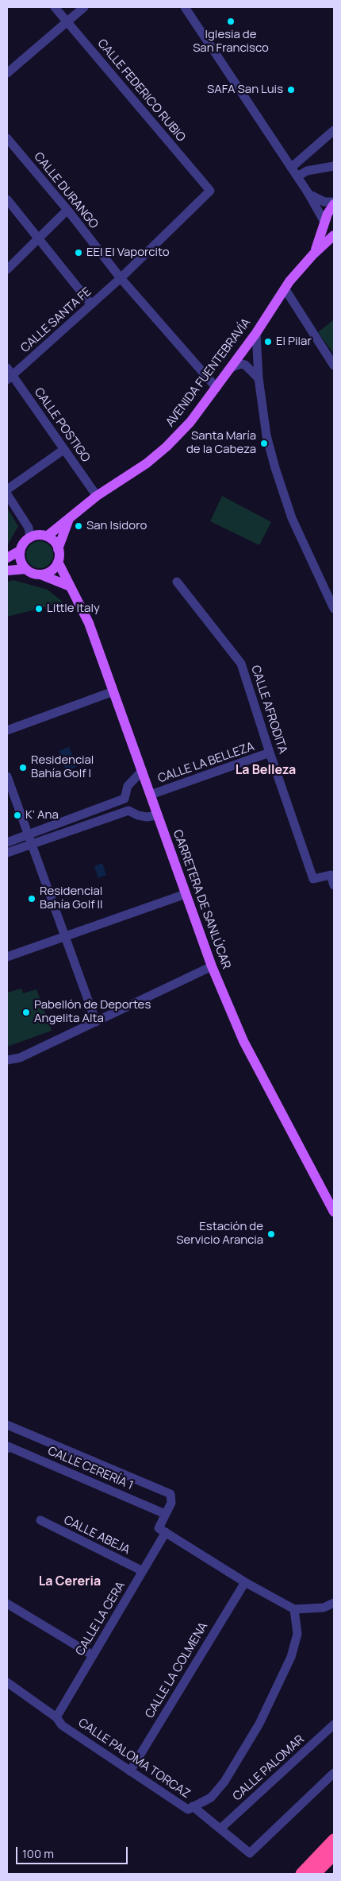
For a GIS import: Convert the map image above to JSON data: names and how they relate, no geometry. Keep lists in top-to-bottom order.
{
  "streets": {
    "main road": ["AVENIDA FUENTEBRAVÍA", "CARRETERA DE SANLÚCAR"],
    "street": [
      "CALLE FEDERICO RUBIO",
      "CALLE DURANGO",
      "CALLE SANTA FE",
      "CALLE POSTIGO",
      "CALLE AFRODITA",
      "CALLE LA BELLEZA",
      "CALLE CERERÍA 1",
      "CALLE ABEJA",
      "CALLE LA CERA",
      "CALLE LA COLMENA",
      "CALLE PALOMA TORCAZ",
      "CALLE PALOMAR"
    ]
  },
  "crossings": [
    ["CALLE FEDERICO RUBIO", "CALLE SANTA FE"],
    ["CALLE DURANGO", "CALLE SANTA FE"],
    ["CALLE DURANGO", "AVENIDA FUENTEBRAVÍA"],
    ["CALLE SANTA FE", "CALLE POSTIGO"],
    ["AVENIDA FUENTEBRAVÍA", "CALLE POSTIGO"],
    ["AVENIDA FUENTEBRAVÍA", "CARRETERA DE SANLÚCAR"],
    ["CALLE AFRODITA", "CALLE LA BELLEZA"],
    ["CALLE LA BELLEZA", "CARRETERA DE SANLÚCAR"],
    ["CALLE ABEJA", "CALLE LA CERA"],
    ["CALLE LA CERA", "CALLE PALOMA TORCAZ"],
    ["CALLE LA COLMENA", "CALLE PALOMA TORCAZ"]
  ],
  "districts": ["La Belleza", "La Cereria"],
  "places": [
    "Iglesia de San Francisco",
    "SAFA San Luis",
    "EEI El Vaporcito",
    "El Pilar",
    "Santa María de la Cabeza",
    "San Isidoro",
    "Little Italy",
    "Residencial Bahía Golf I",
    "K' Ana",
    "Residencial Bahía Golf II",
    "Pabellón de Deportes Angelita Alta",
    "Estación de Servicio Arancia"
  ],
  "scale_bar": "100 m"
}
